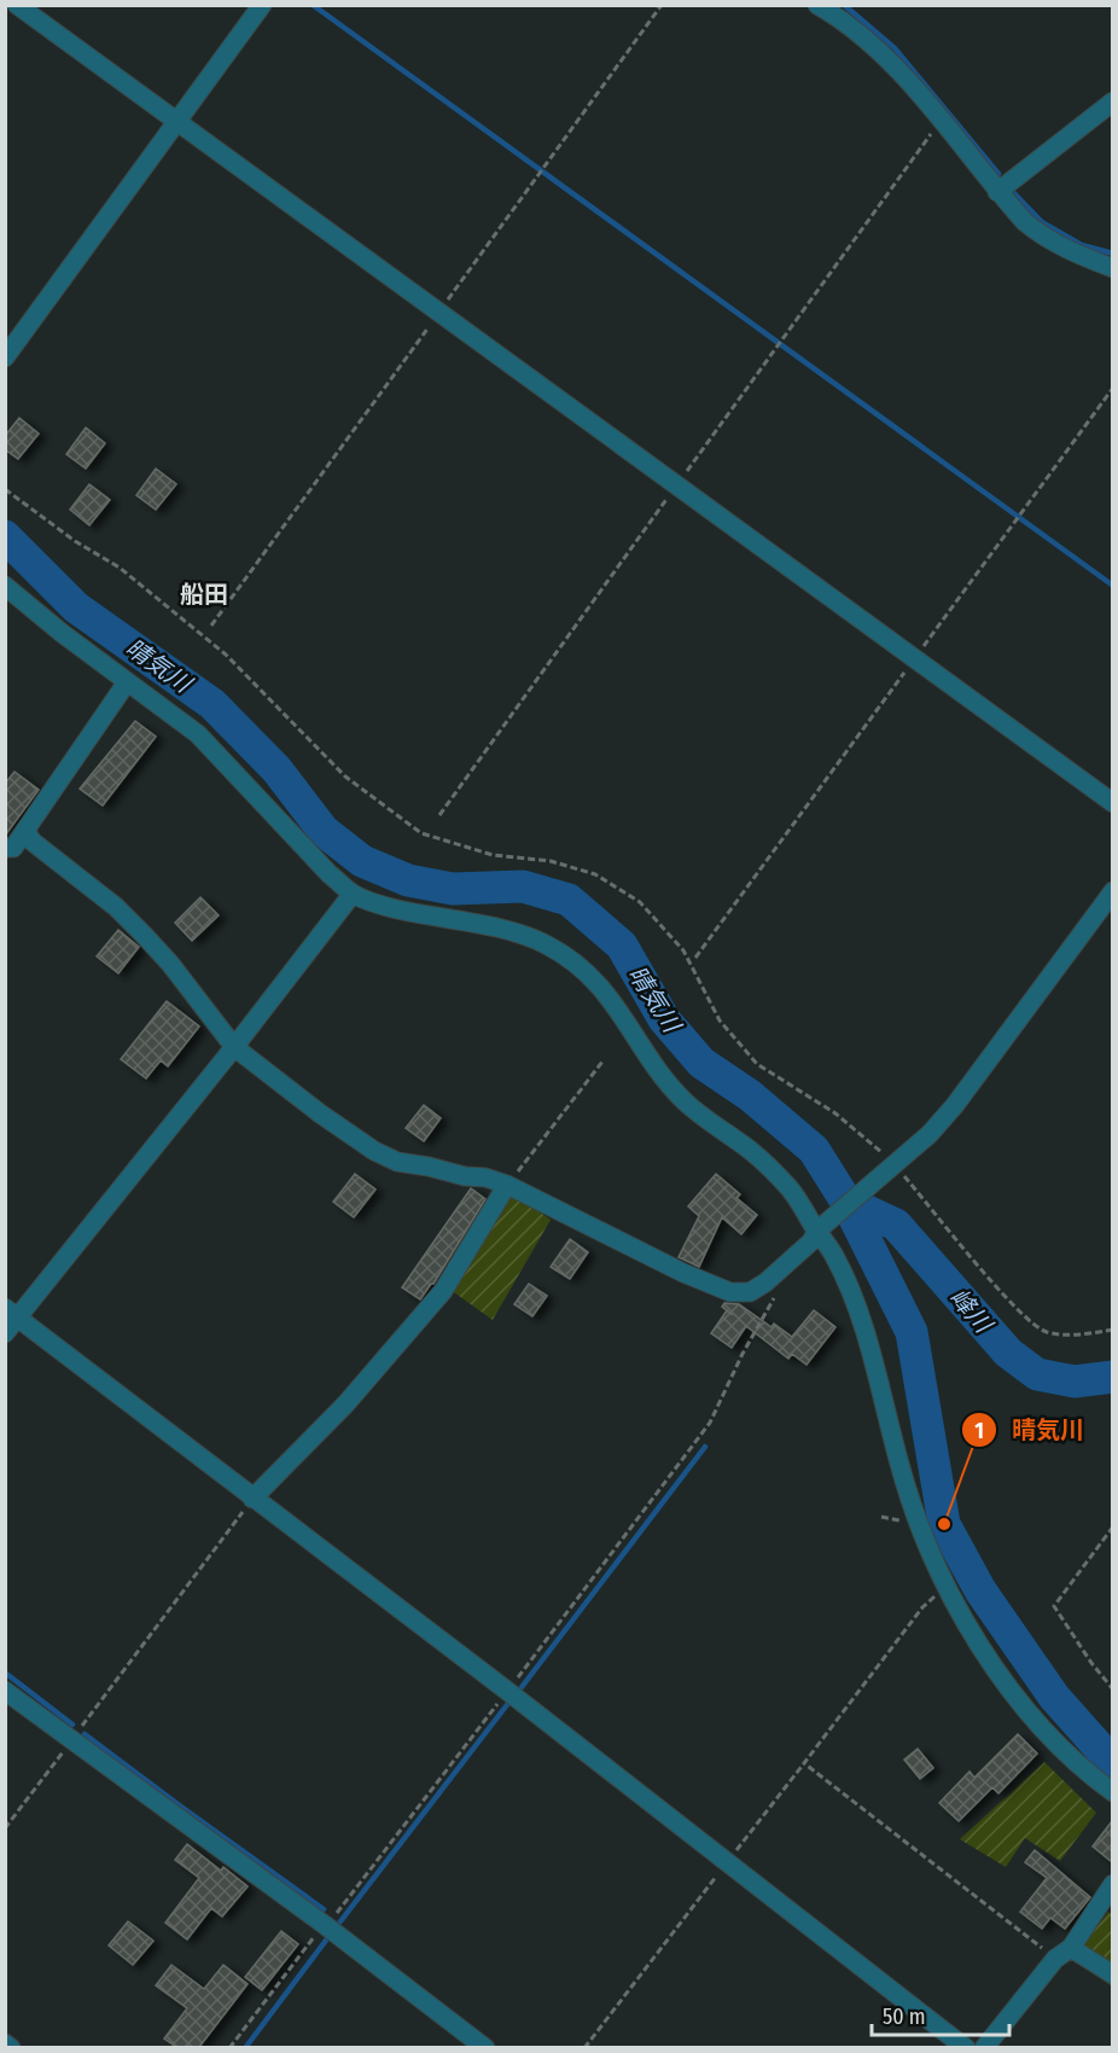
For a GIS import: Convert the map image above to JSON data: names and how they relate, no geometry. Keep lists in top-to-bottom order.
{
  "districts": ["船田"],
  "water": ["晴気川", "峰川"],
  "places": ["晴気川"],
  "scale_bar": "50 m"
}
